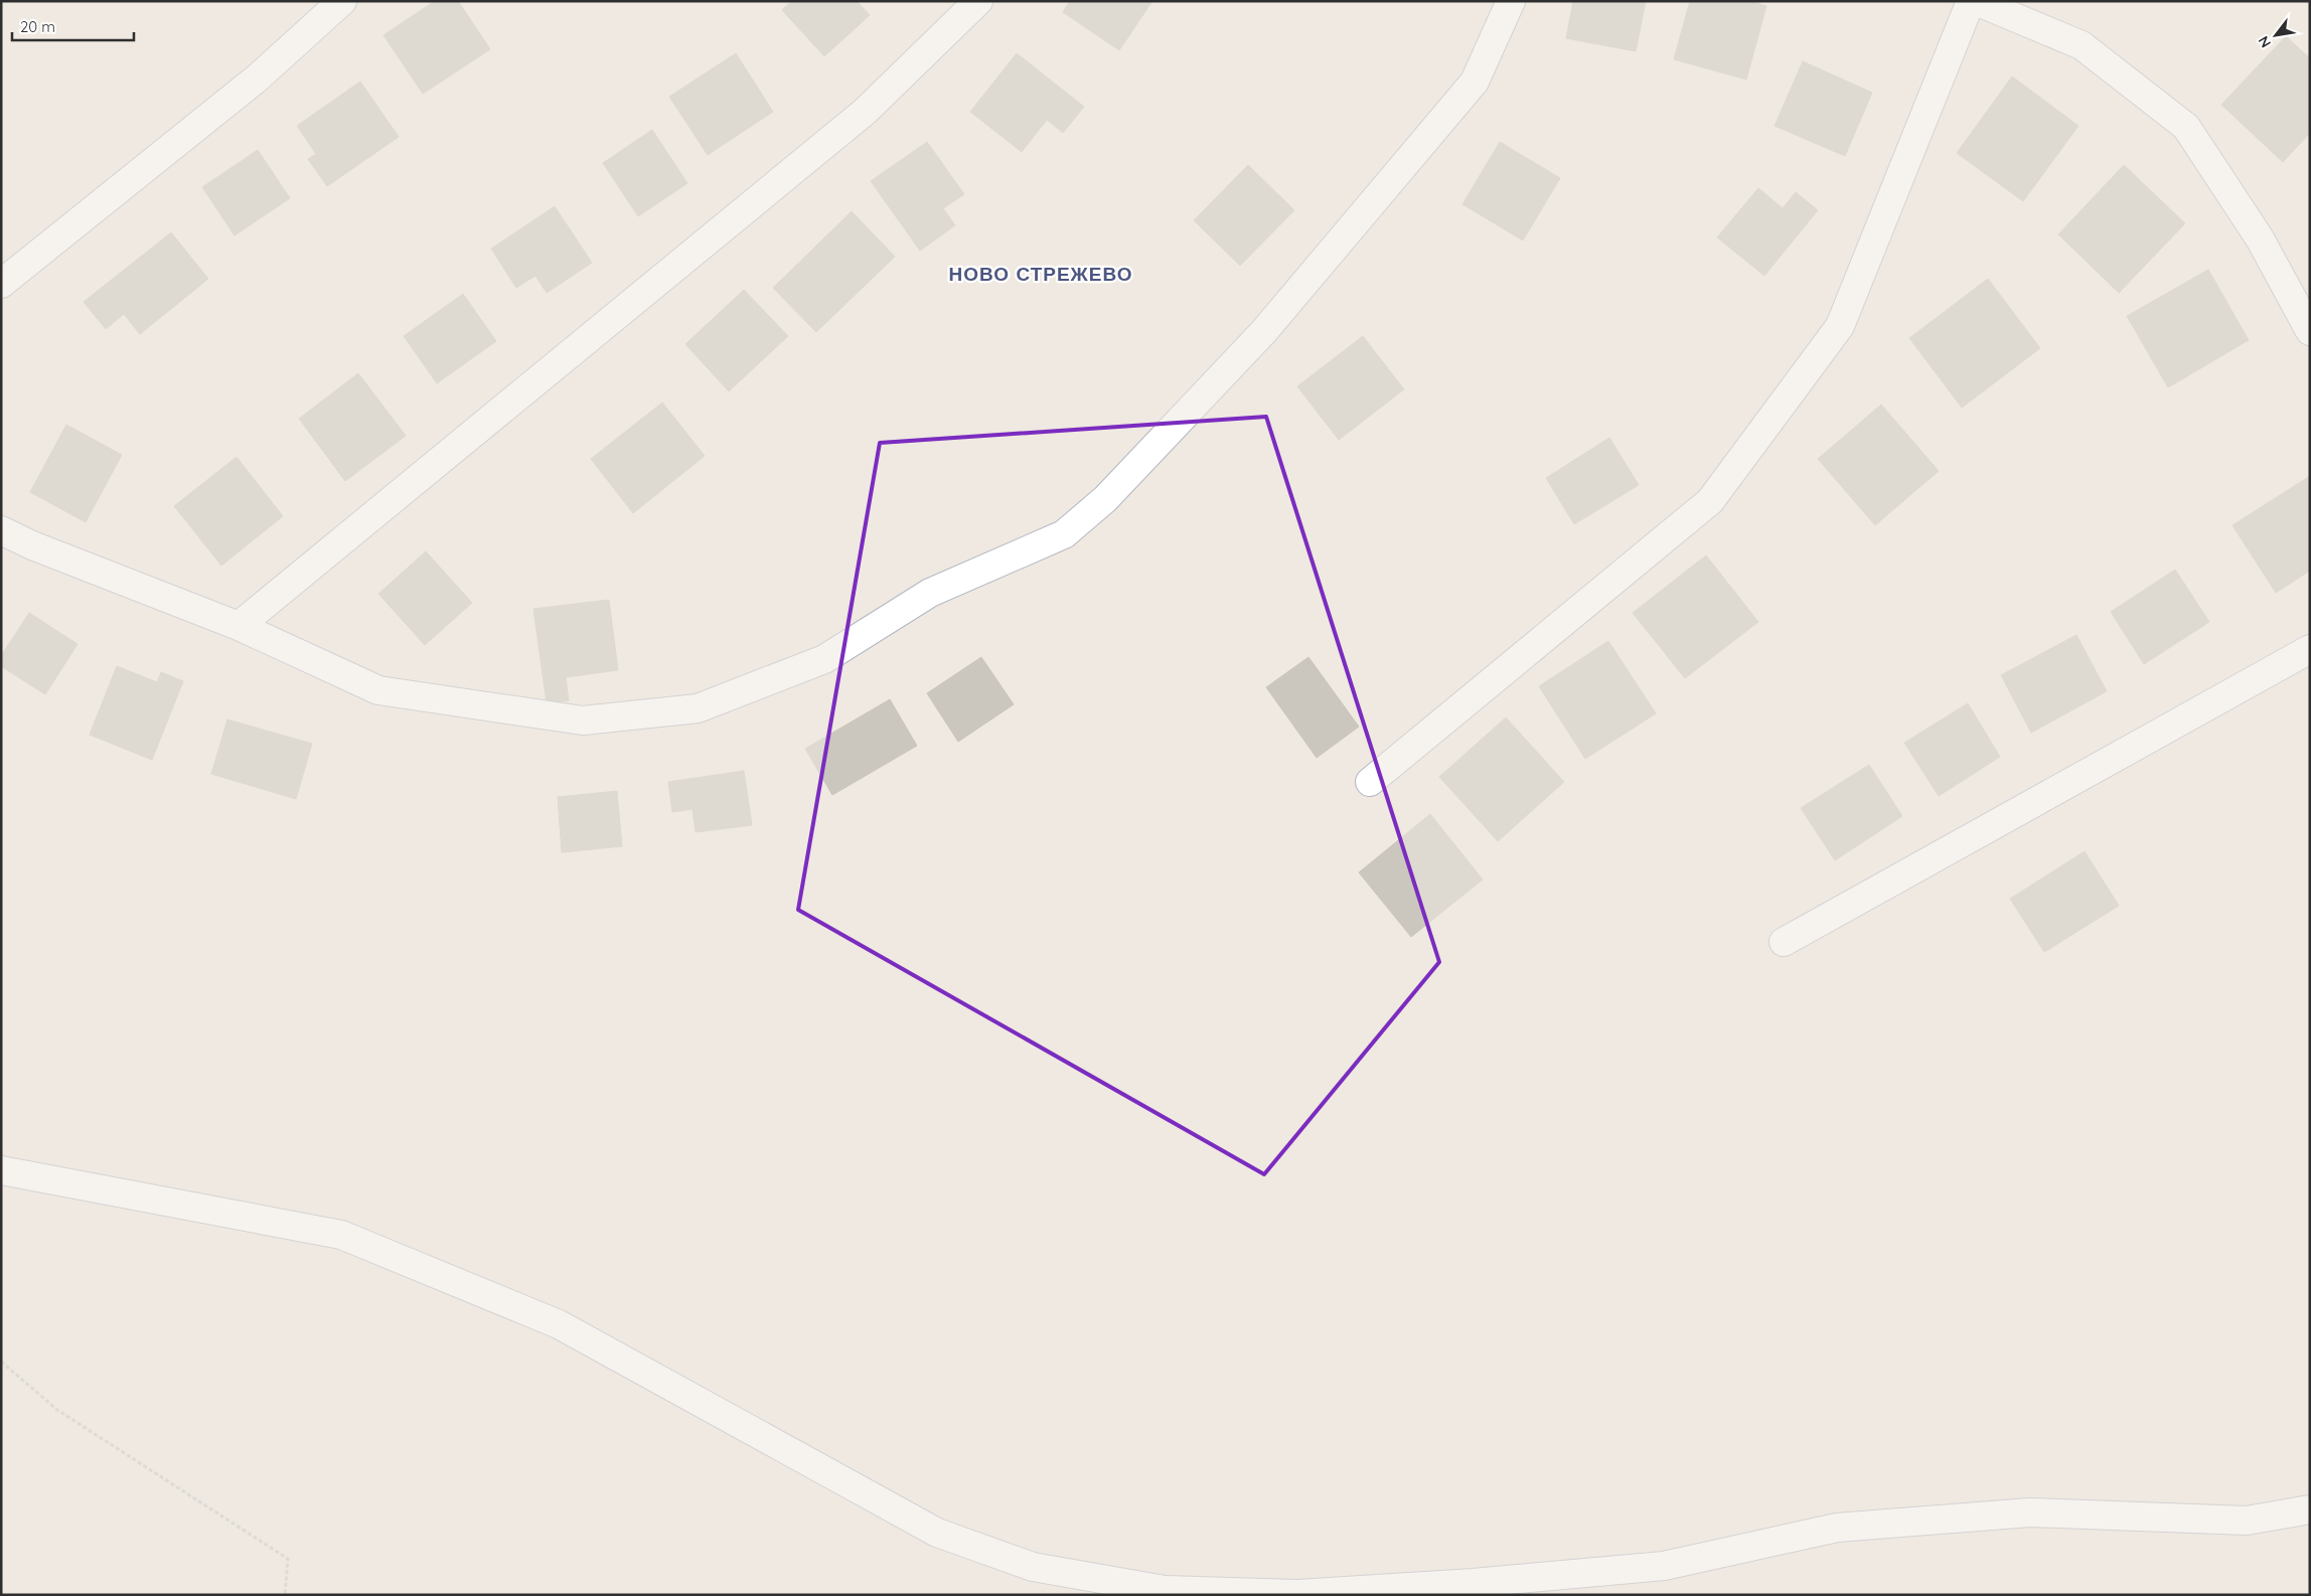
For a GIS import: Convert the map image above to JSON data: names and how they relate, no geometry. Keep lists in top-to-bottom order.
{
  "districts": ["НОВО СТРЕЖЕВО"],
  "scale_bar": "20 m",
  "north": "bottom left"
}
